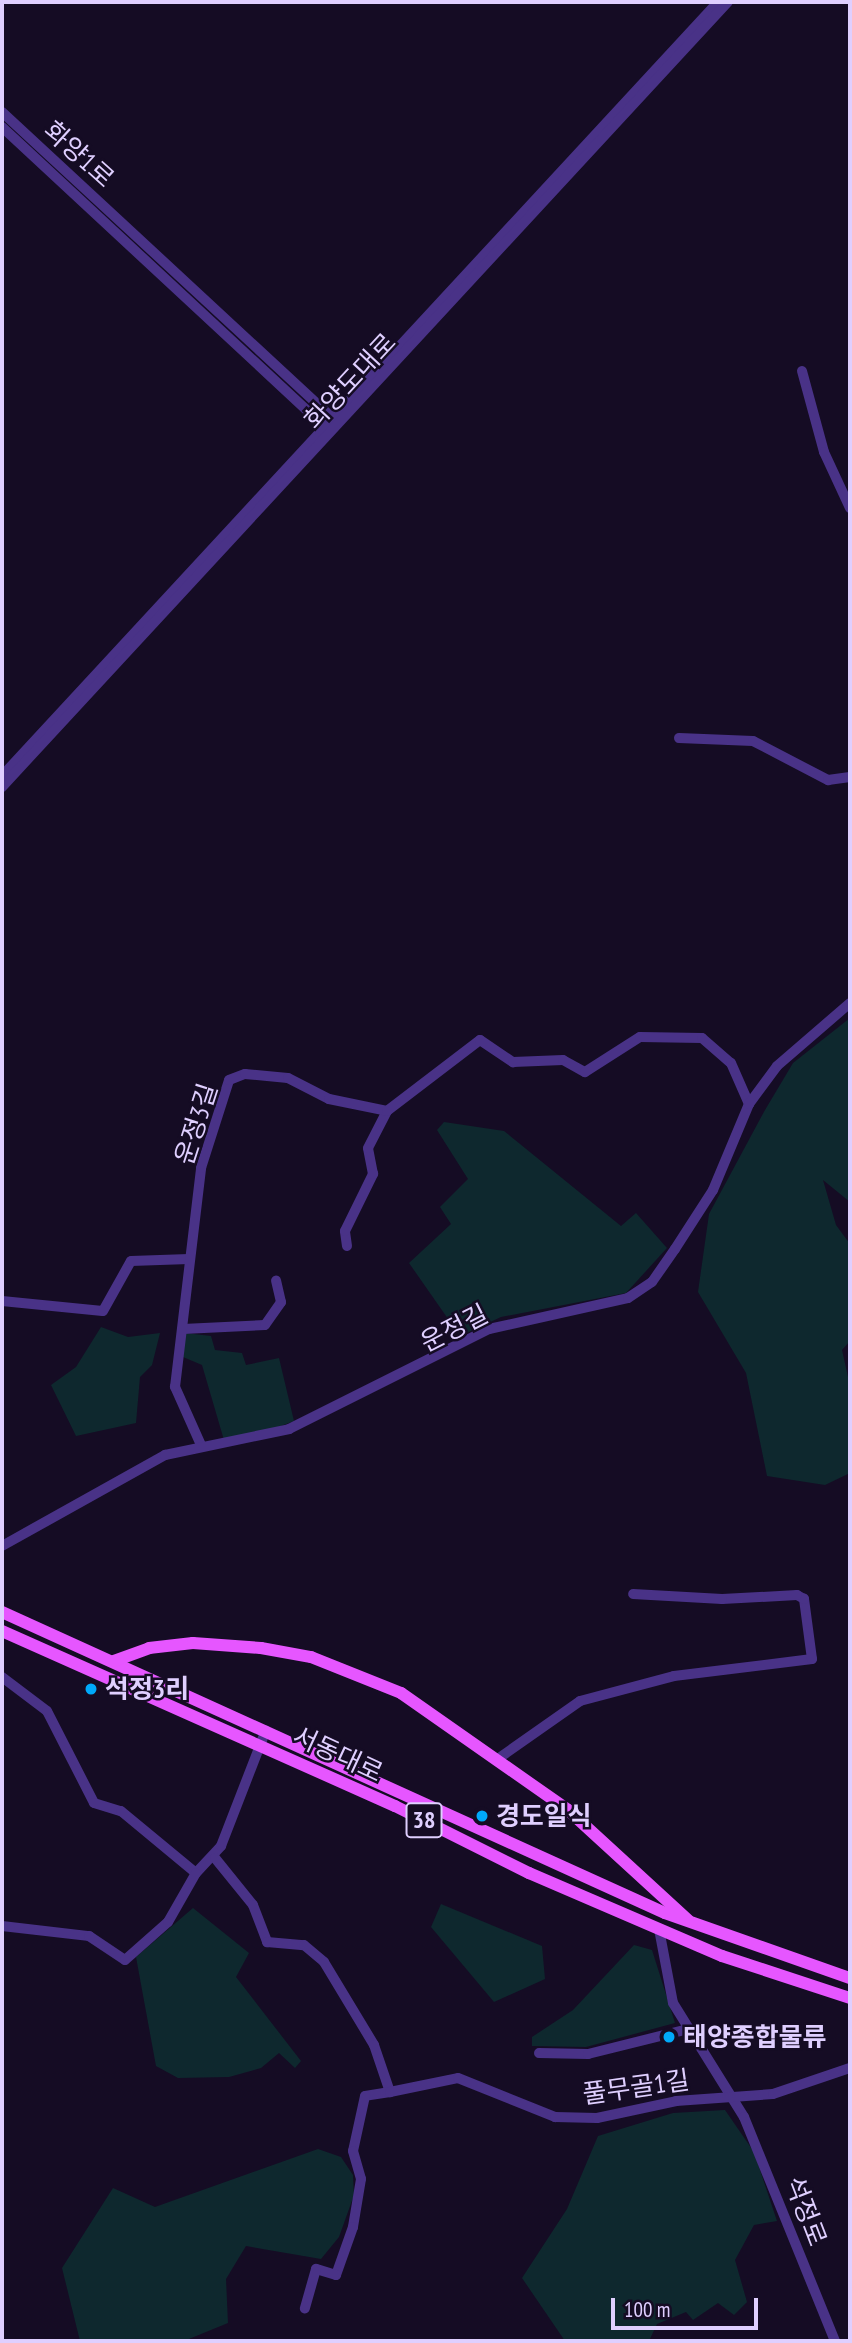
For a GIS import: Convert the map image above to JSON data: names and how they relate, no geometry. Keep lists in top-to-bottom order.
{
  "streets": {
    "main road": ["서동대로", "38"],
    "street": [
      "화양1로",
      "화양도대로",
      "운정3길",
      "운정길",
      "풀무골1길",
      "석정로"
    ]
  },
  "crossings": [
    ["화양1로", "화양도대로"],
    ["운정3길", "운정길"],
    ["서동대로", "풀무골1길"],
    ["풀무골1길", "석정로"]
  ],
  "places": ["석정3리", "경도일식", "태양종합물류"],
  "scale_bar": "100 m"
}
